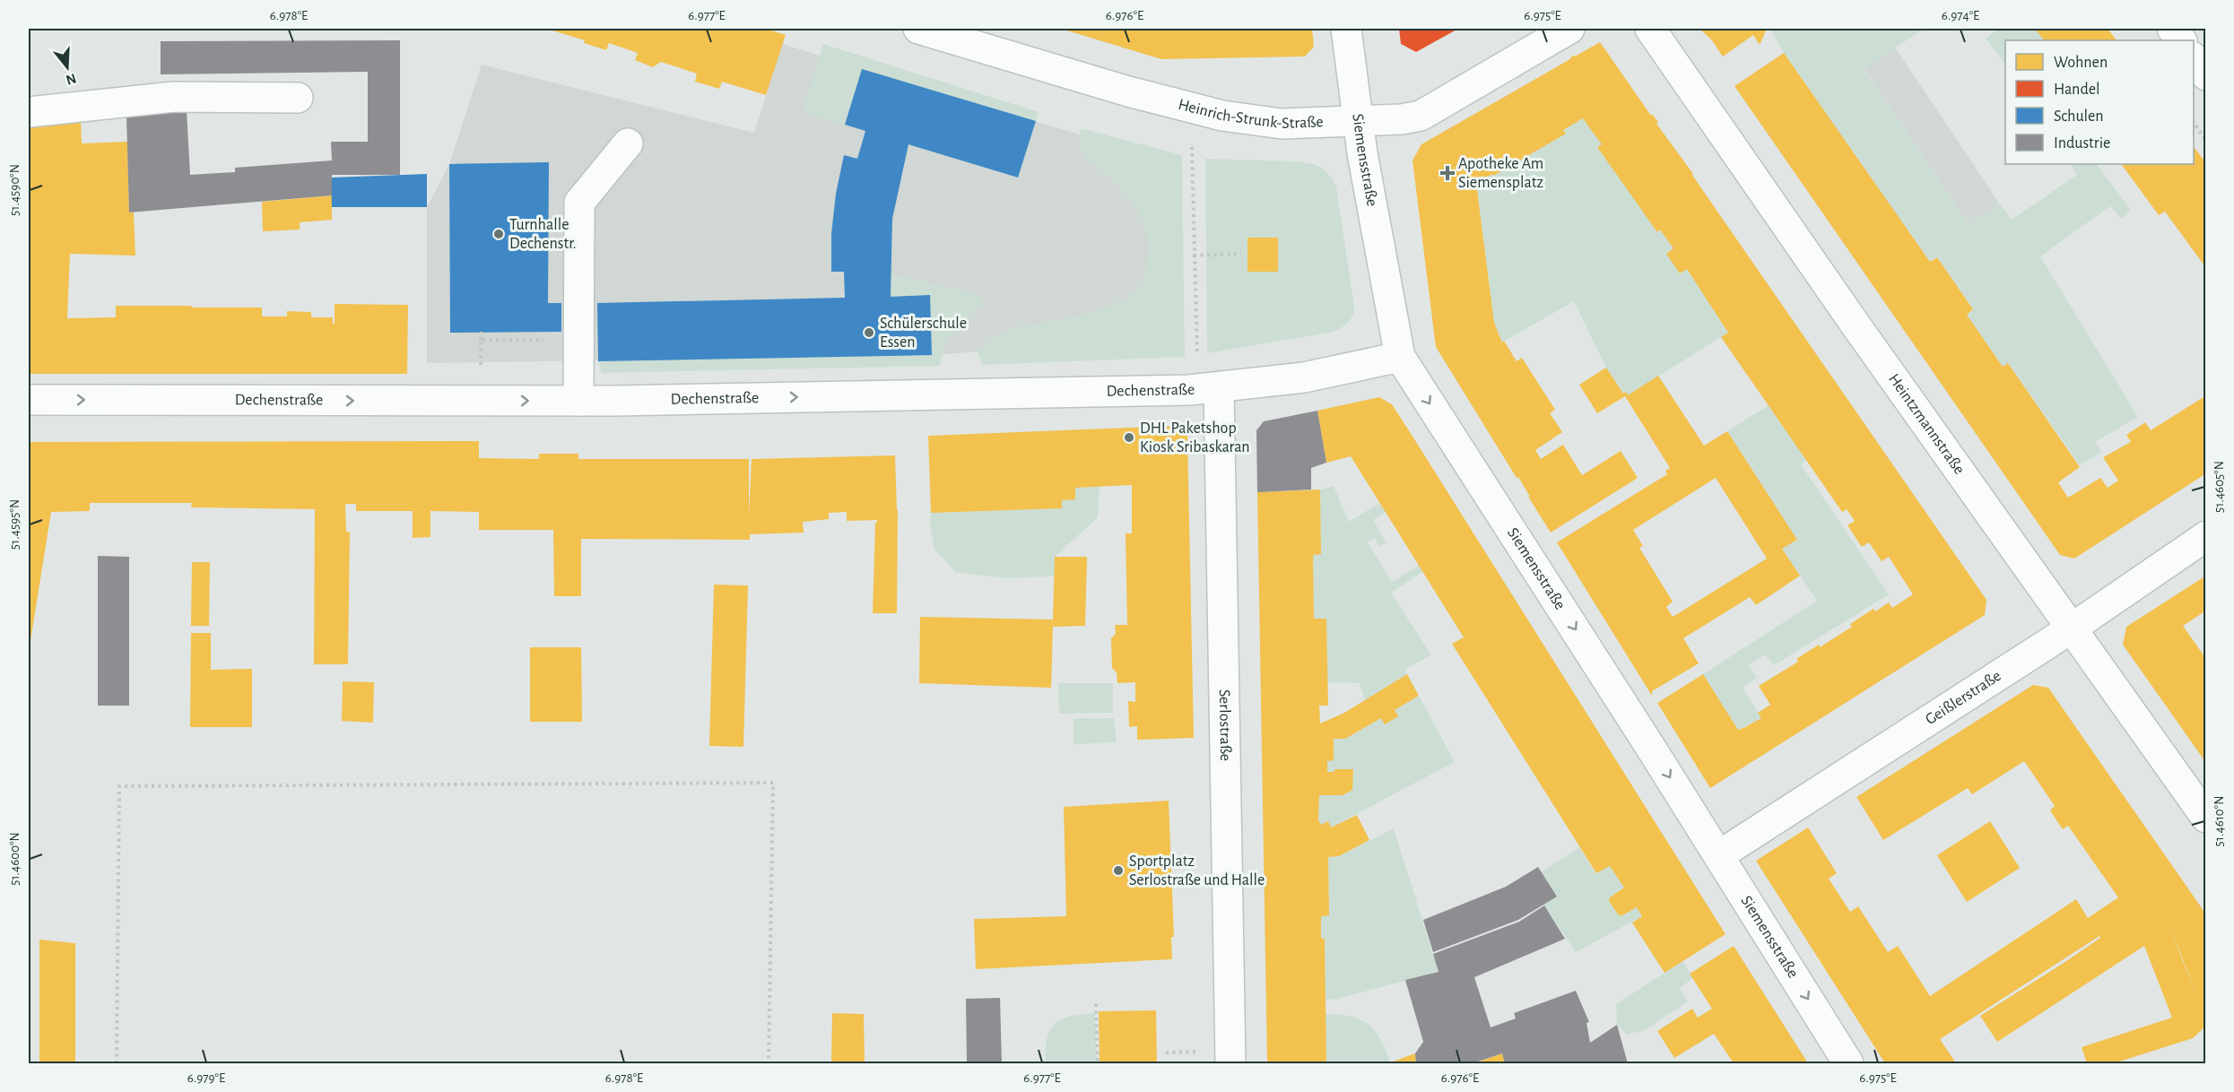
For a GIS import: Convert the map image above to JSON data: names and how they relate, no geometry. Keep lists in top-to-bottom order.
{
  "streets": {
    "street": [
      "Heinrich-Strunk-Straße",
      "Siemensstraße",
      "Dechenstraße",
      "Heintzmannstraße",
      "Geißlerstraße",
      "Serlostraße"
    ]
  },
  "crossings": [
    ["Heinrich-Strunk-Straße", "Siemensstraße"],
    ["Siemensstraße", "Dechenstraße"],
    ["Siemensstraße", "Geißlerstraße"],
    ["Dechenstraße", "Serlostraße"],
    ["Heintzmannstraße", "Geißlerstraße"]
  ],
  "one_way": ["Siemensstraße", "Dechenstraße"],
  "places": {
    "health": ["Apotheke Am Siemensplatz"],
    "other": [
      "Turnhalle Dechenstr.",
      "Schülerschule Essen",
      "DHL Paketshop Kiosk Sribaskaran",
      "Sportplatz Serlostraße und Halle"
    ]
  },
  "legend": [
    "Wohnen",
    "Handel",
    "Schulen",
    "Industrie"
  ],
  "north": "bottom",
  "coordinates": [
    "6.978°E",
    "6.977°E",
    "6.976°E",
    "6.975°E",
    "6.974°E",
    "51.4590°N",
    "51.4605°N",
    "51.4595°N",
    "51.4610°N",
    "51.4600°N",
    "6.979°E"
  ]
}
